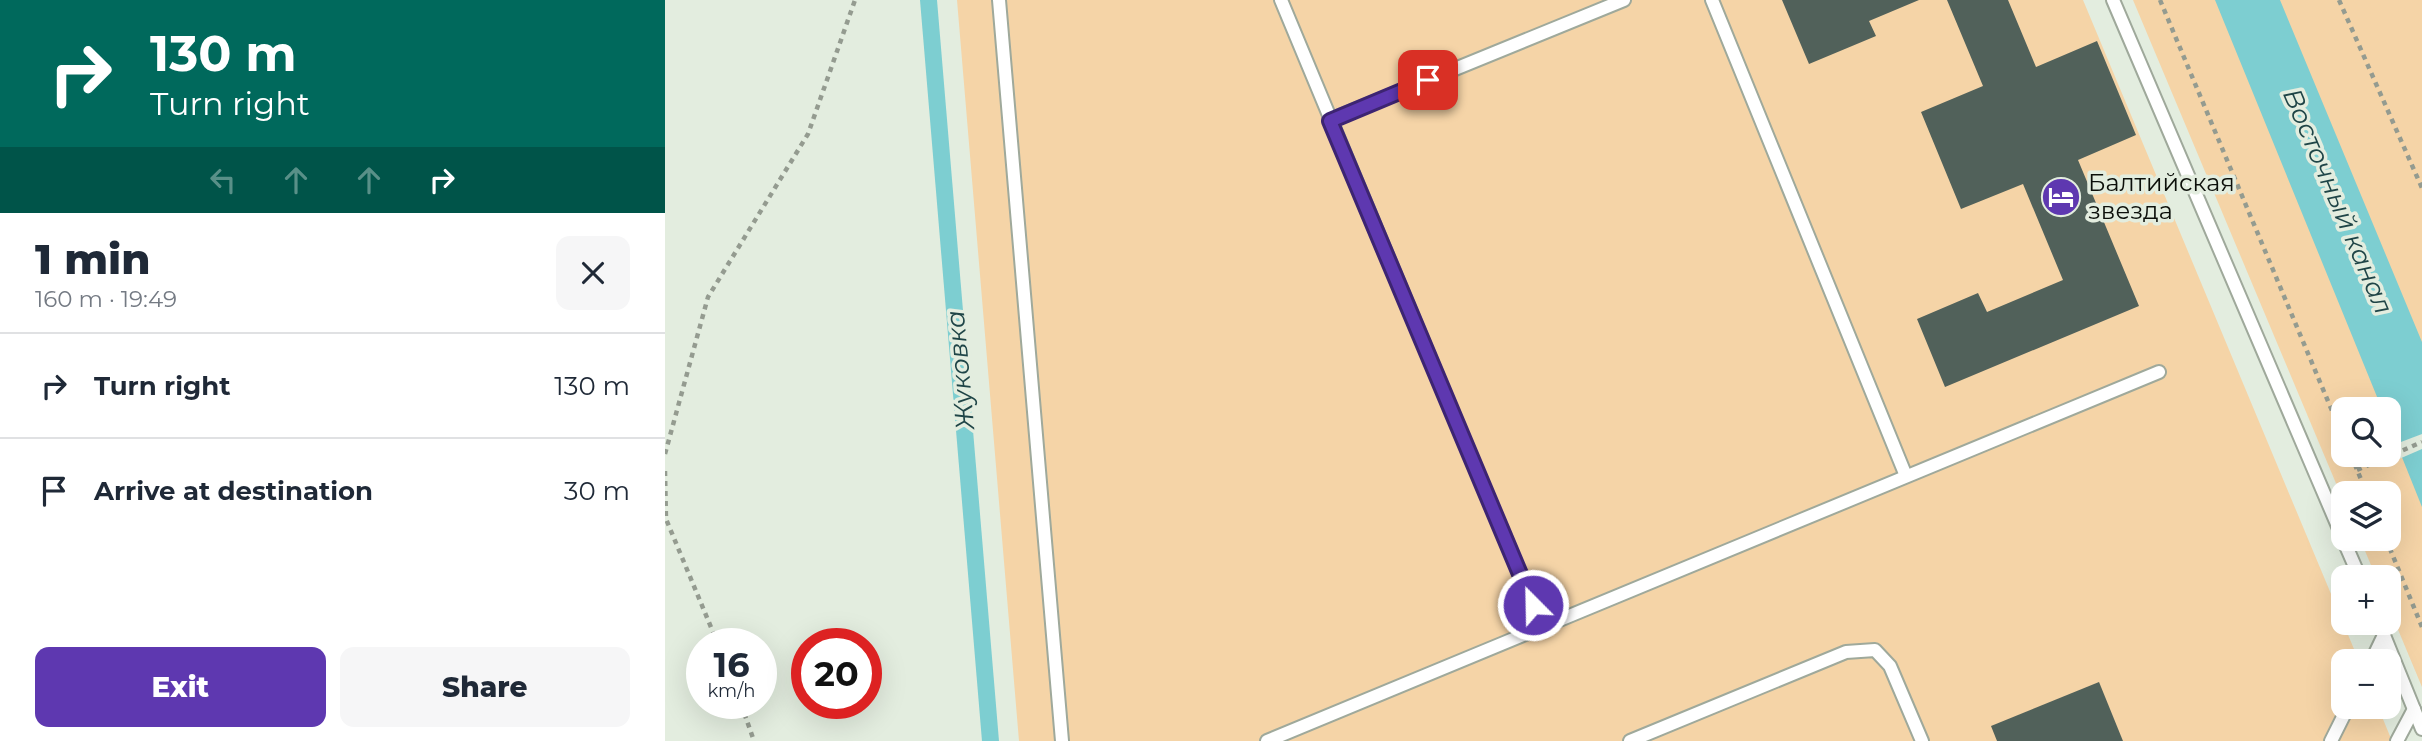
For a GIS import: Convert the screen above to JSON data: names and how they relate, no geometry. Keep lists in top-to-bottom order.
{
  "water": ["Восточный канал", "Жуковка"],
  "places": {
    "hotel": ["Балтийская звезда"]
  },
  "page": {
    "turn": ["130 m", "Turn right"],
    "heading": ["1 min", "160 m · 19:49"],
    "list": [
      {
        "name": "Turn right",
        "value": "130 m"
      },
      {
        "name": "Arrive at destination",
        "value": "30 m"
      }
    ],
    "map_buttons": ["+", "−"],
    "speed": "16 km/h",
    "limit": "20",
    "buttons": ["Exit", "Share"]
  }
}
